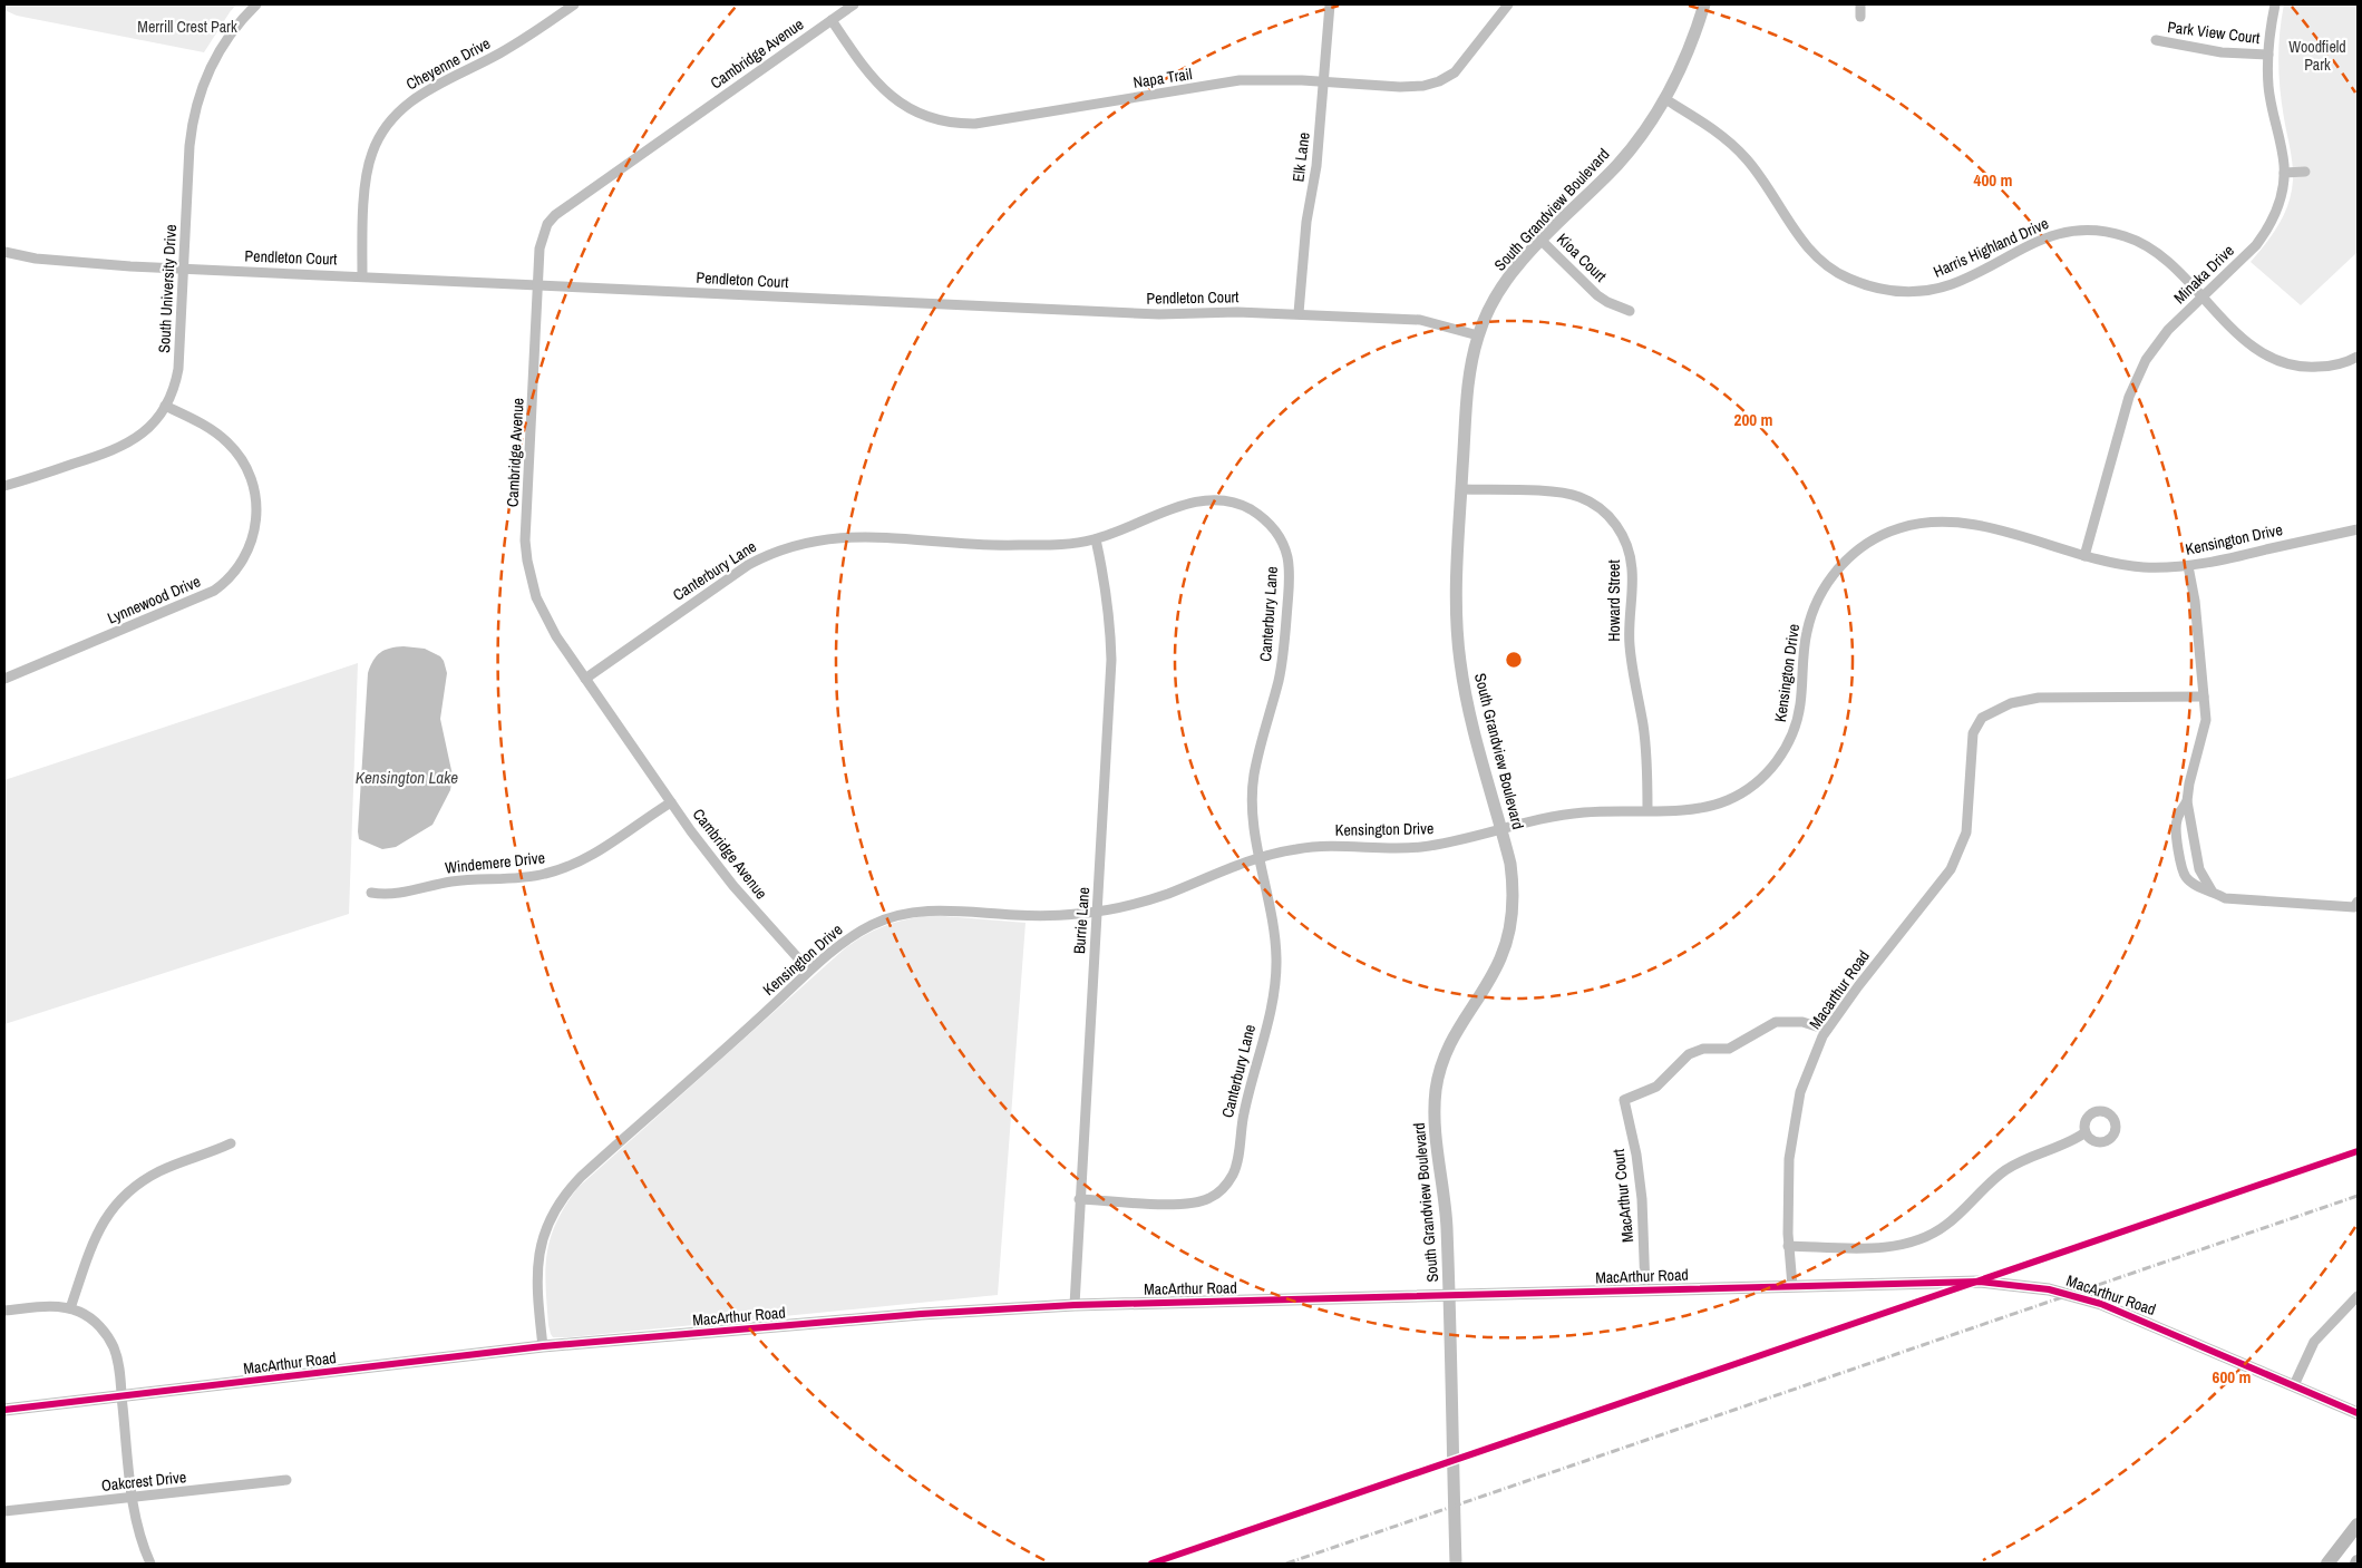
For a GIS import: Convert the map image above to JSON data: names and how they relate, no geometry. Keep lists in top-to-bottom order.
{
  "streets": {
    "street": [
      "Park View Court",
      "Cambridge Avenue",
      "Cheyenne Drive",
      "Napa Trail",
      "Elk Lane",
      "South Grandview Boulevard",
      "Harris Highland Drive",
      "Pendleton Court",
      "Kioa Court",
      "Minaka Drive",
      "South University Drive",
      "Kensington Drive",
      "Canterbury Lane",
      "Lynnewood Drive",
      "Howard Street",
      "Windemere Drive",
      "Burrie Lane",
      "Macarthur Road",
      "MacArthur Court",
      "MacArthur Road",
      "Oakcrest Drive"
    ]
  },
  "crossings": [
    ["Park View Court", "Minaka Drive"],
    ["Cambridge Avenue", "Napa Trail"],
    ["Cambridge Avenue", "Pendleton Court"],
    ["Cambridge Avenue", "Kensington Drive"],
    ["Cambridge Avenue", "Canterbury Lane"],
    ["Cambridge Avenue", "Windemere Drive"],
    ["Cheyenne Drive", "Pendleton Court"],
    ["Napa Trail", "Elk Lane"],
    ["Elk Lane", "Pendleton Court"],
    ["South Grandview Boulevard", "Harris Highland Drive"],
    ["South Grandview Boulevard", "Pendleton Court"],
    ["South Grandview Boulevard", "Kioa Court"],
    ["South Grandview Boulevard", "Kensington Drive"],
    ["South Grandview Boulevard", "Howard Street"],
    ["South Grandview Boulevard", "MacArthur Road"],
    ["Harris Highland Drive", "Minaka Drive"],
    ["Pendleton Court", "South University Drive"],
    ["Minaka Drive", "Kensington Drive"],
    ["South University Drive", "Lynnewood Drive"],
    ["Kensington Drive", "Canterbury Lane"],
    ["Kensington Drive", "Howard Street"],
    ["Kensington Drive", "Burrie Lane"],
    ["Kensington Drive", "MacArthur Road"],
    ["Canterbury Lane", "Burrie Lane"],
    ["Burrie Lane", "MacArthur Road"],
    ["Macarthur Road", "MacArthur Court"],
    ["Macarthur Road", "MacArthur Road"],
    ["MacArthur Court", "MacArthur Road"]
  ],
  "water": ["Kensington Lake"],
  "parks": ["Merrill Crest Park", "Woodfield Park"],
  "rings": ["400 m", "200 m", "600 m"]
}
